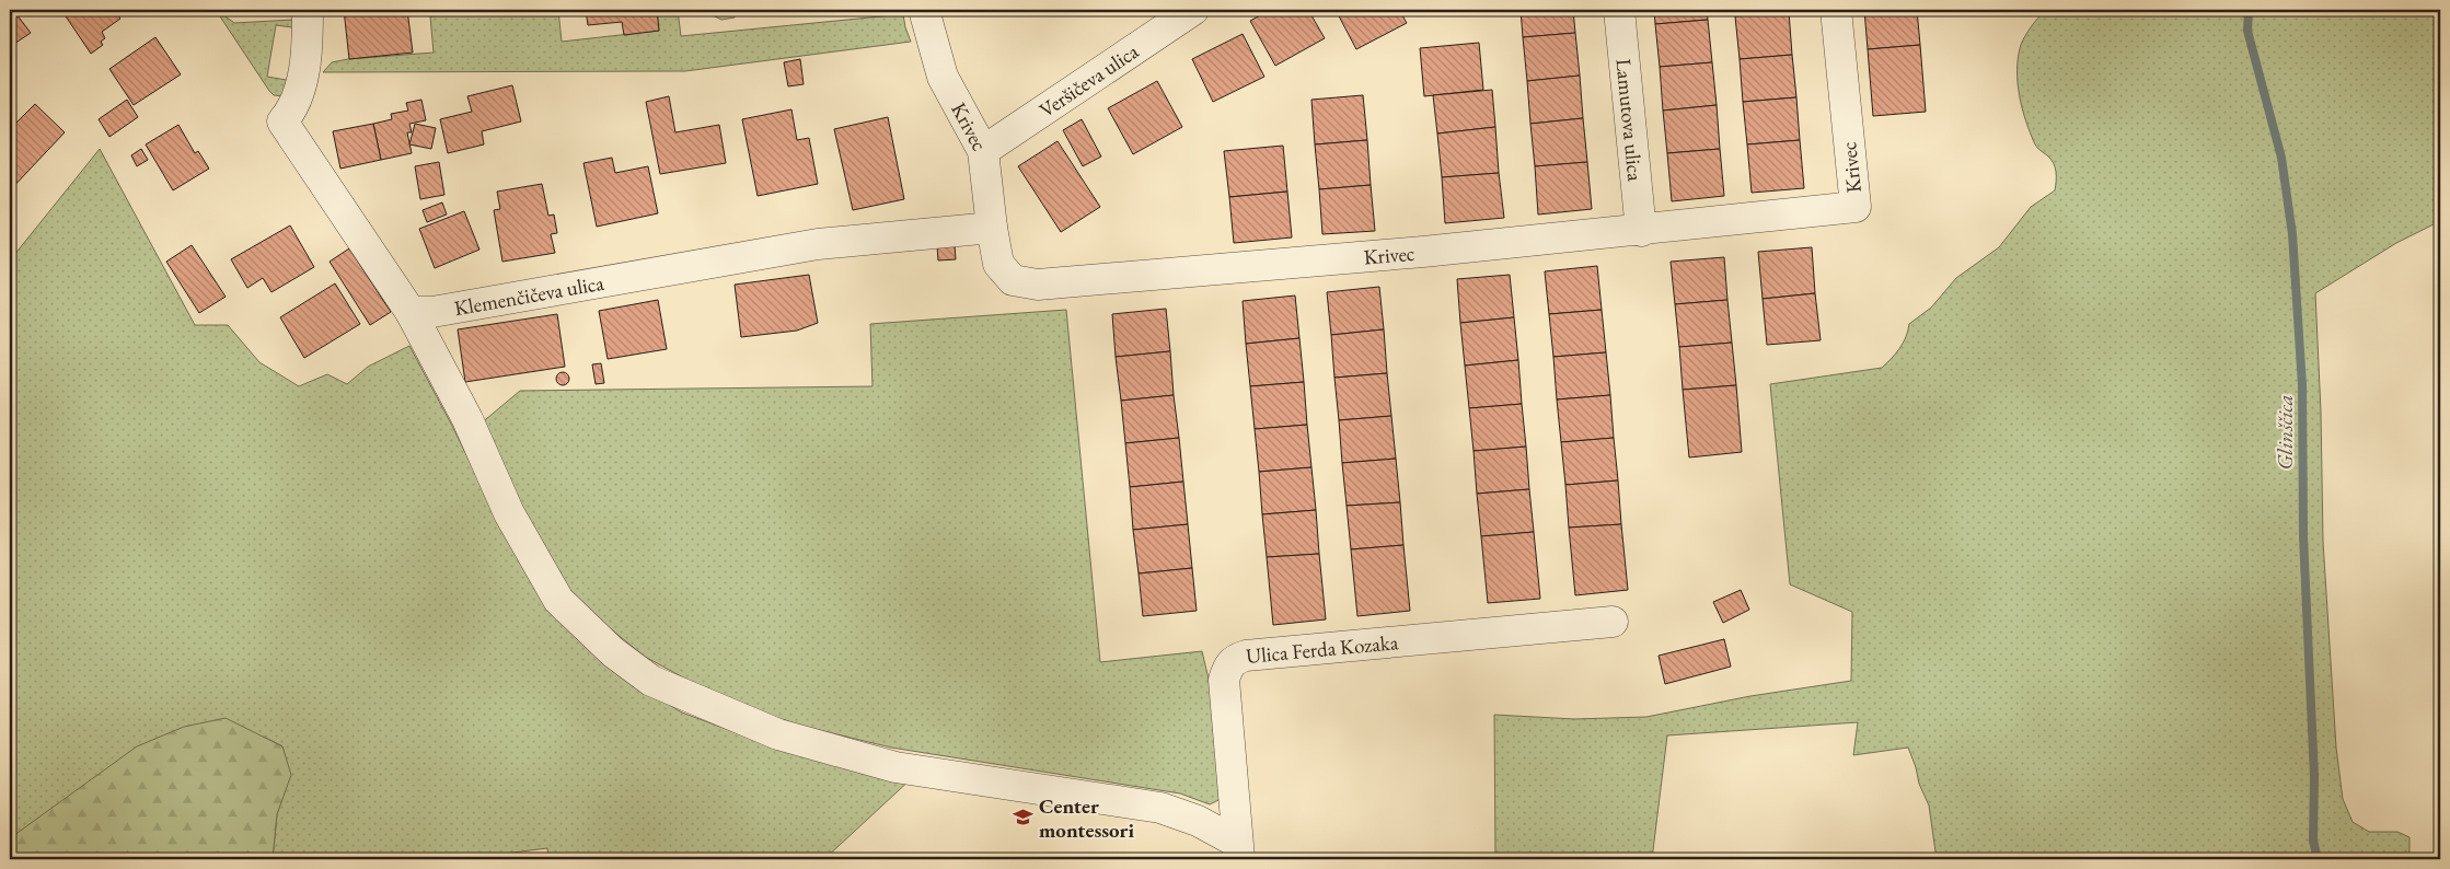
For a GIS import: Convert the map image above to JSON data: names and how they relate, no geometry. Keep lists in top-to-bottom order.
{
  "streets": {
    "street": [
      "Veršičeva ulica",
      "Lamutova ulica",
      "Krivec",
      "Klemenčičeva ulica",
      "Ulica Ferda Kozaka"
    ]
  },
  "crossings": [
    ["Veršičeva ulica", "Krivec"],
    ["Lamutova ulica", "Krivec"],
    ["Krivec", "Klemenčičeva ulica"]
  ],
  "water": ["Glinščica"],
  "places": {
    "school or university": ["Center montessori"]
  }
}
